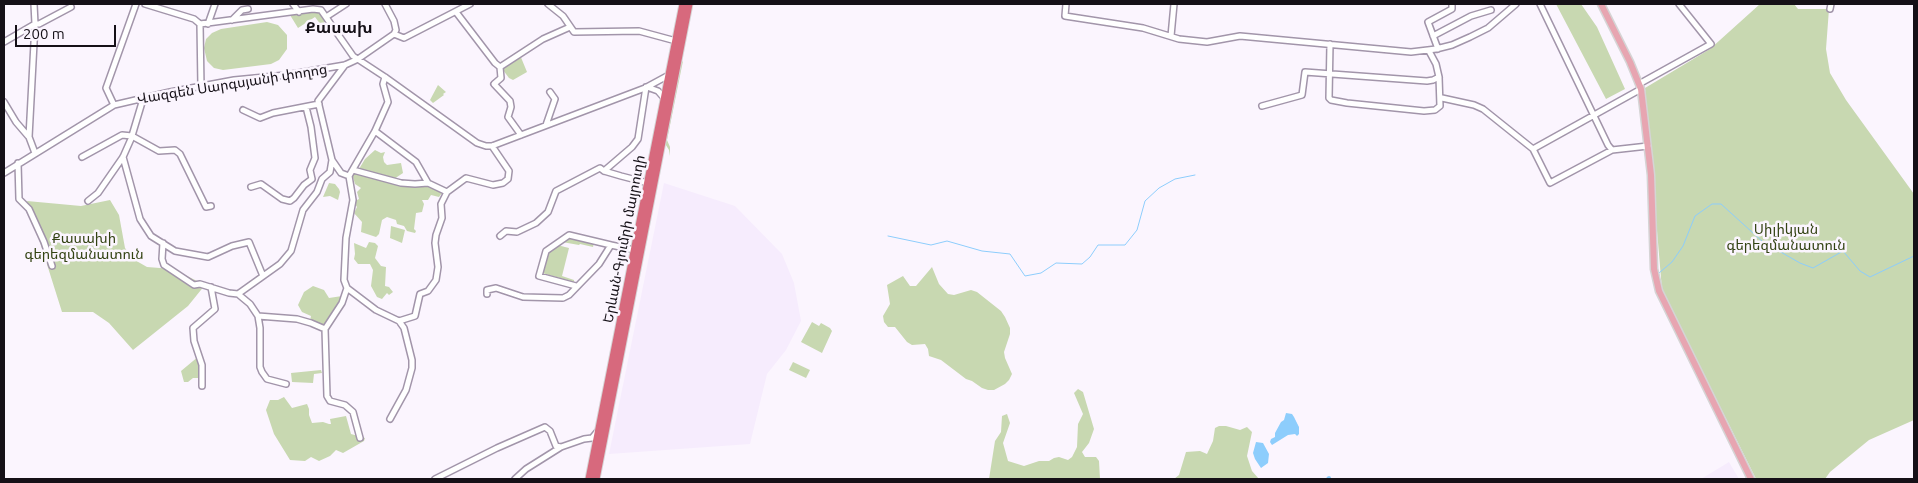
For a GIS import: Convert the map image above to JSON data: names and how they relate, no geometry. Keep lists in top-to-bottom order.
{
  "streets": {
    "highway": ["Երևան-Գյումրի մայրուղի"],
    "street": ["Վազգեն Սարգսյանի փողոց"]
  },
  "districts": ["Քասախ"],
  "parks": ["Սիլիկյան գերեզմանատուն", "Քասախի գերեզմանատուն"],
  "scale_bar": "200 m"
}
